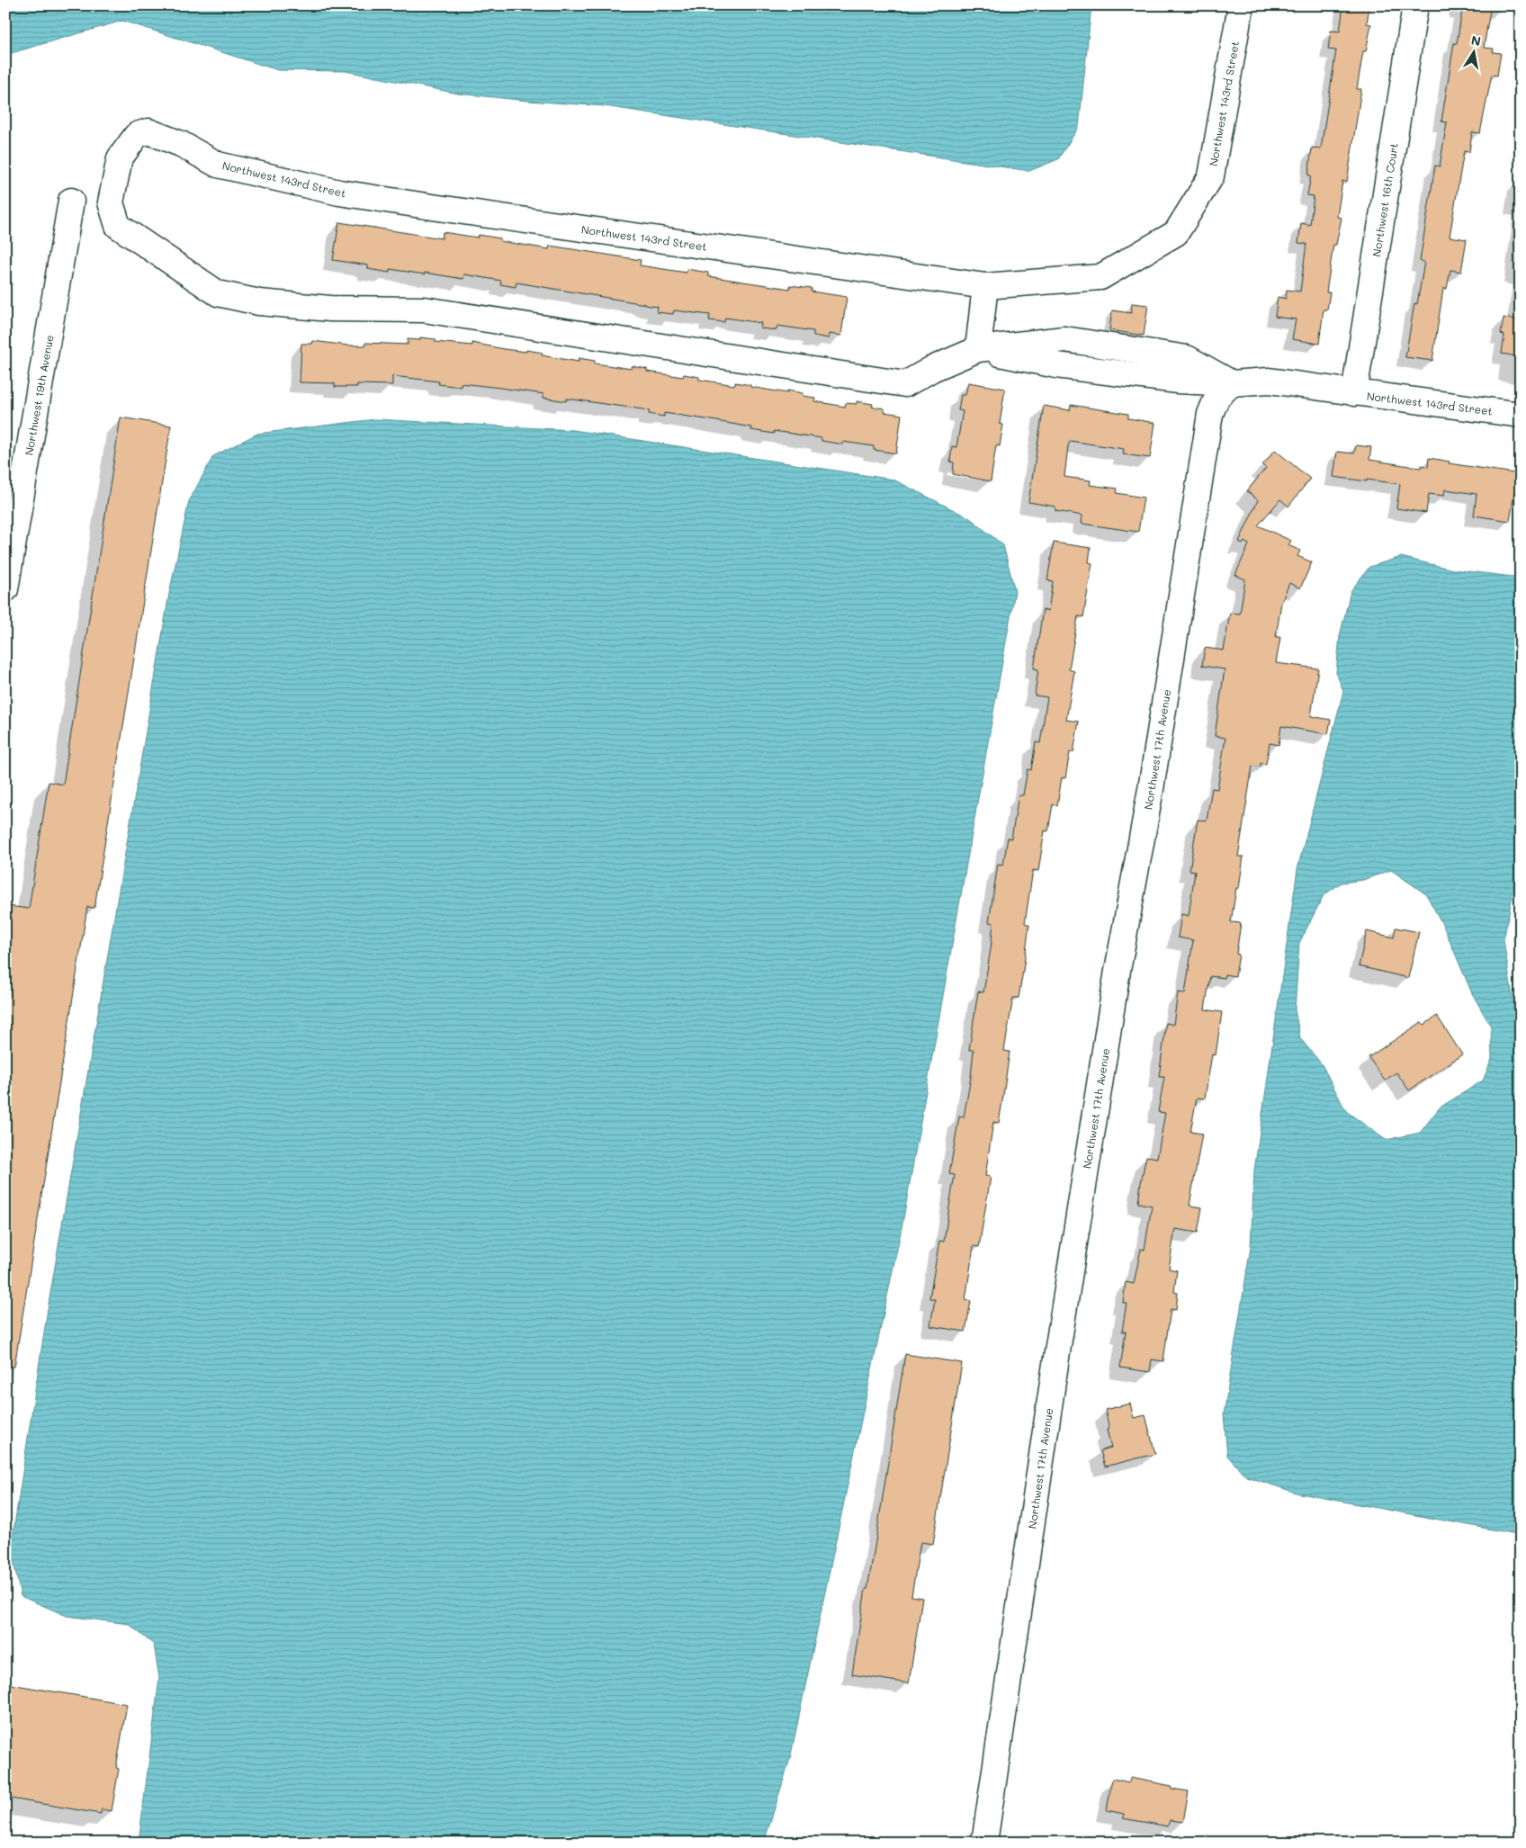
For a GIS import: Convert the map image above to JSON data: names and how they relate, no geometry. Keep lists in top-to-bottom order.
{
  "streets": {
    "street": [
      "Northwest 143rd Street",
      "Northwest 16th Court",
      "Northwest 19th Avenue",
      "Northwest 17th Avenue"
    ]
  },
  "crossings": [
    ["Northwest 143rd Street", "Northwest 16th Court"],
    ["Northwest 143rd Street", "Northwest 17th Avenue"]
  ],
  "north": "top"
}
